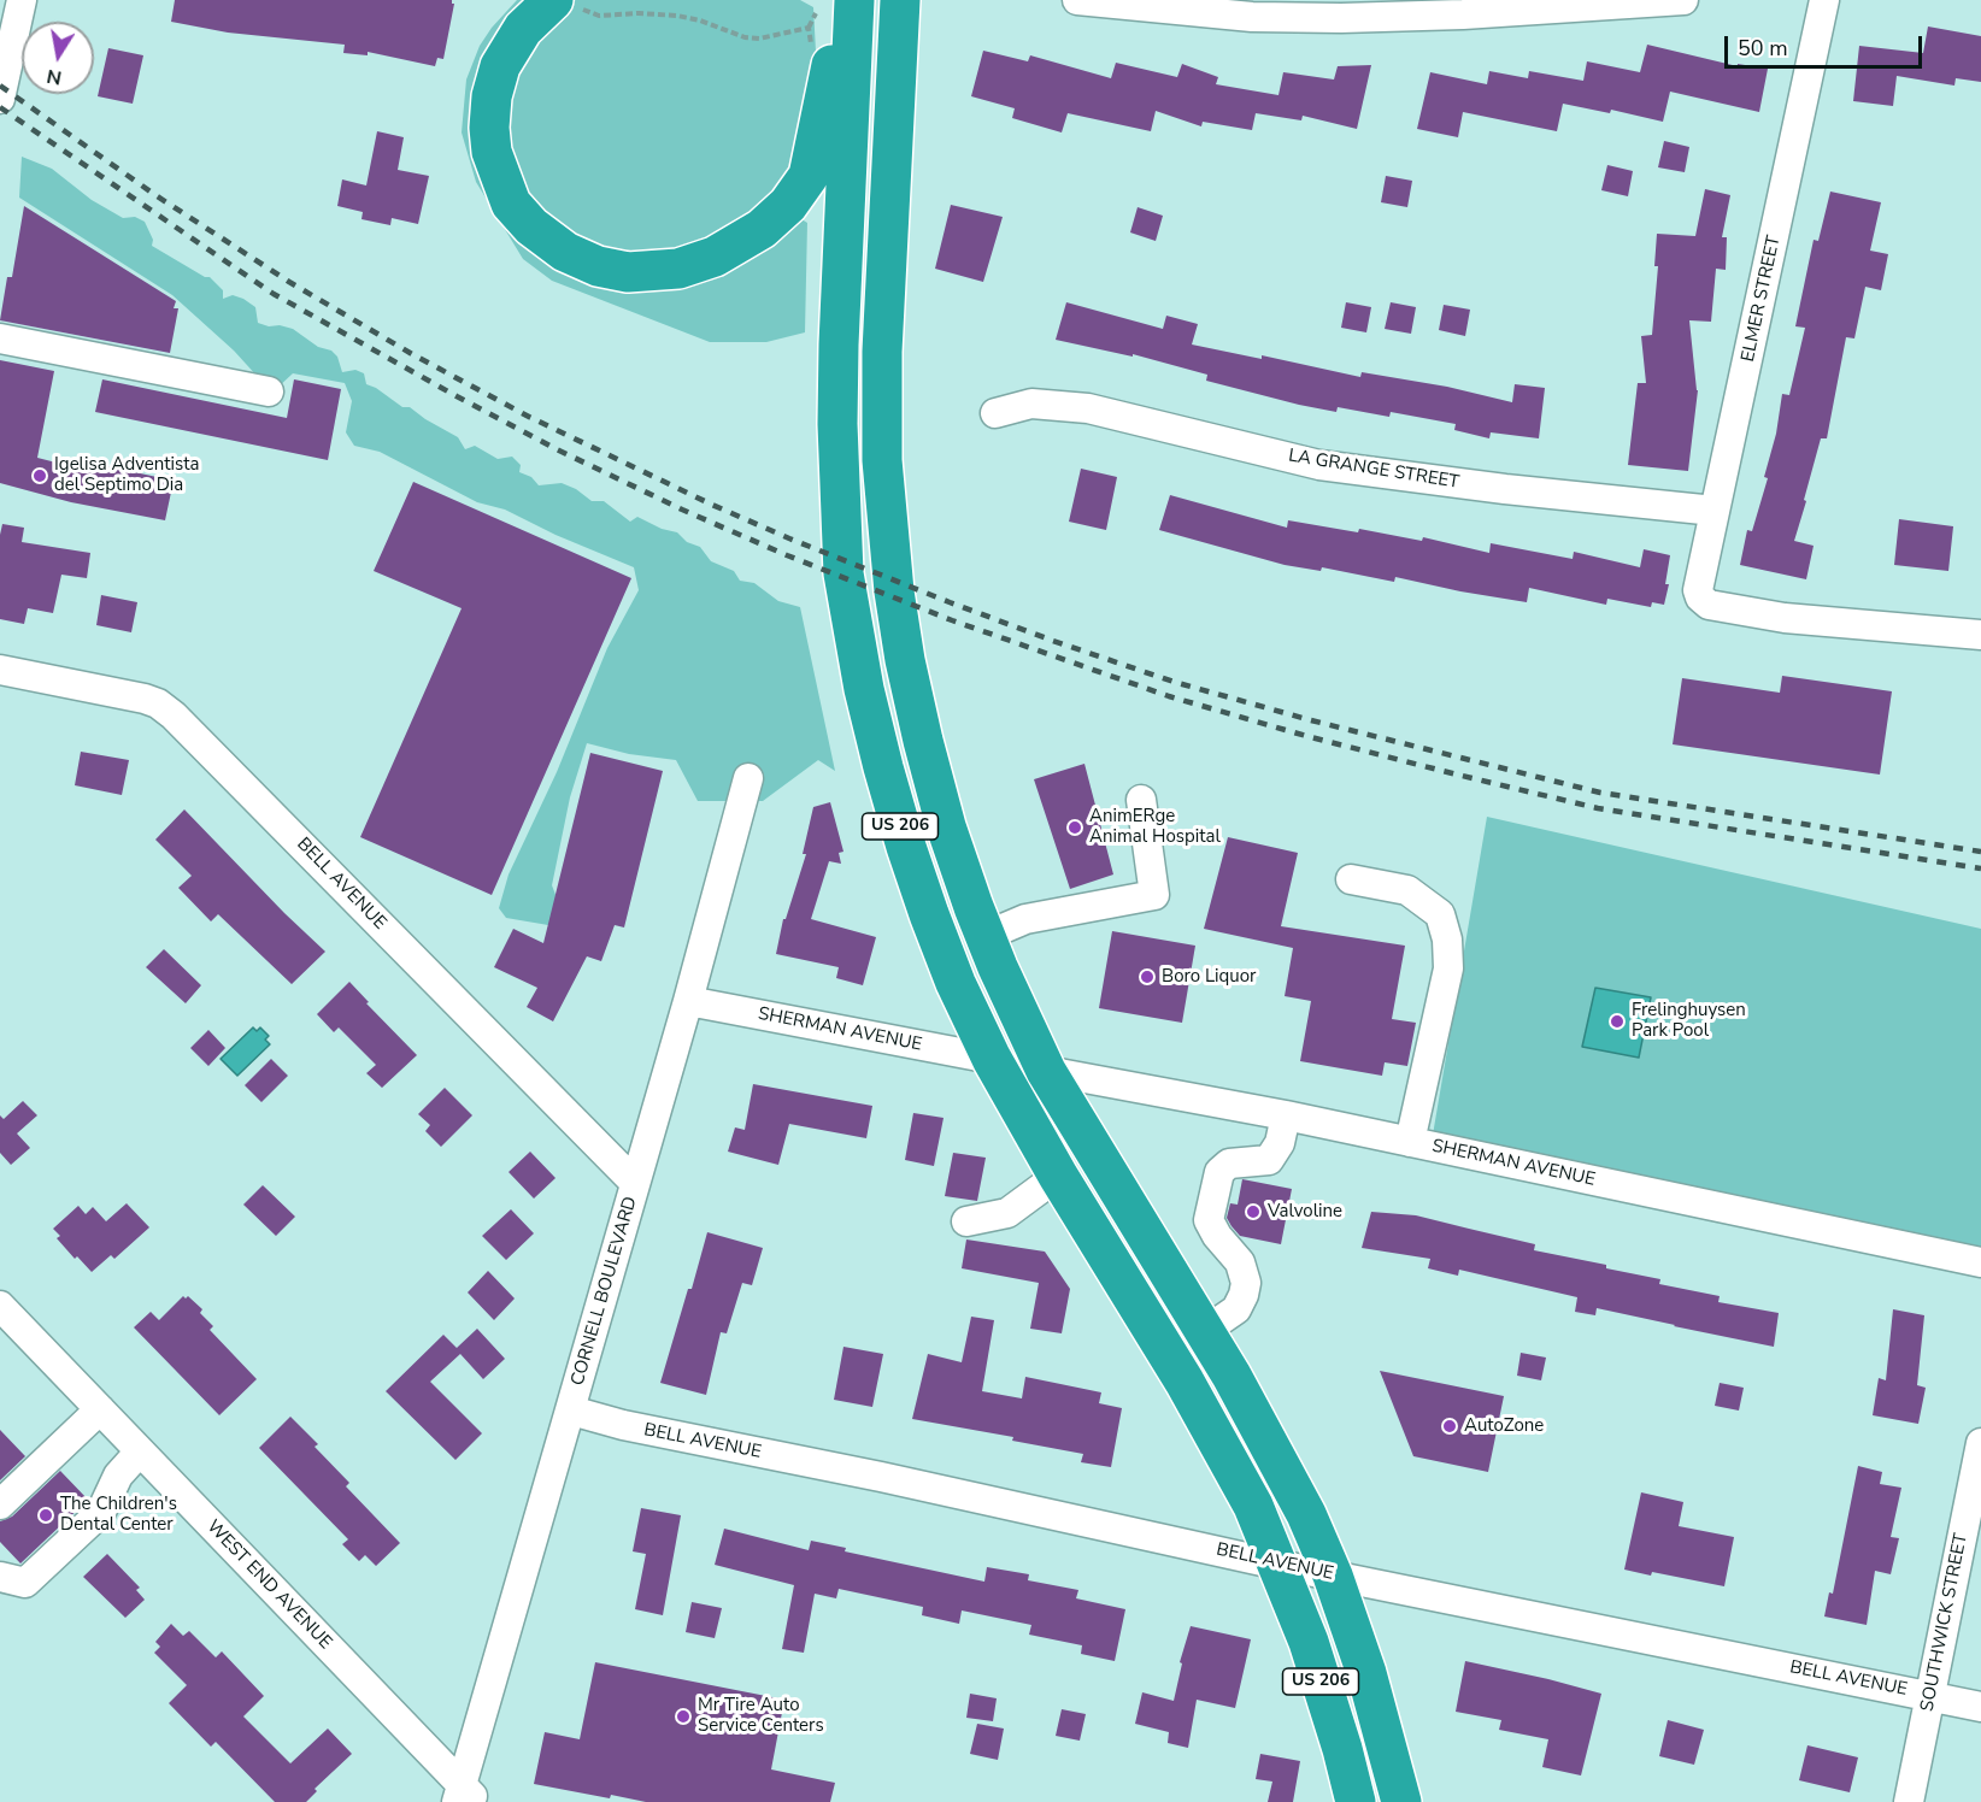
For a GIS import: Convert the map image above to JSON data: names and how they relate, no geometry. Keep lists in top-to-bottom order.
{
  "streets": {
    "highway": ["US 206"],
    "street": [
      "ELMER STREET",
      "LA GRANGE STREET",
      "BELL AVENUE",
      "SHERMAN AVENUE",
      "CORNELL BOULEVARD",
      "WEST END AVENUE",
      "SOUTHWICK STREET"
    ]
  },
  "crossings": [
    ["ELMER STREET", "LA GRANGE STREET"],
    ["US 206", "BELL AVENUE"],
    ["US 206", "SHERMAN AVENUE"],
    ["BELL AVENUE", "CORNELL BOULEVARD"],
    ["BELL AVENUE", "SOUTHWICK STREET"],
    ["SHERMAN AVENUE", "CORNELL BOULEVARD"],
    ["CORNELL BOULEVARD", "WEST END AVENUE"]
  ],
  "places": [
    "Igelisa Adventista del Septimo Dia",
    "AnimERge Animal Hospital",
    "Boro Liquor",
    "Frelinghuysen Park Pool",
    "Valvoline",
    "AutoZone",
    "The Children's Dental Center",
    "Mr Tire Auto Service Centers"
  ],
  "scale_bar": "50 m",
  "north": "bottom"
}
